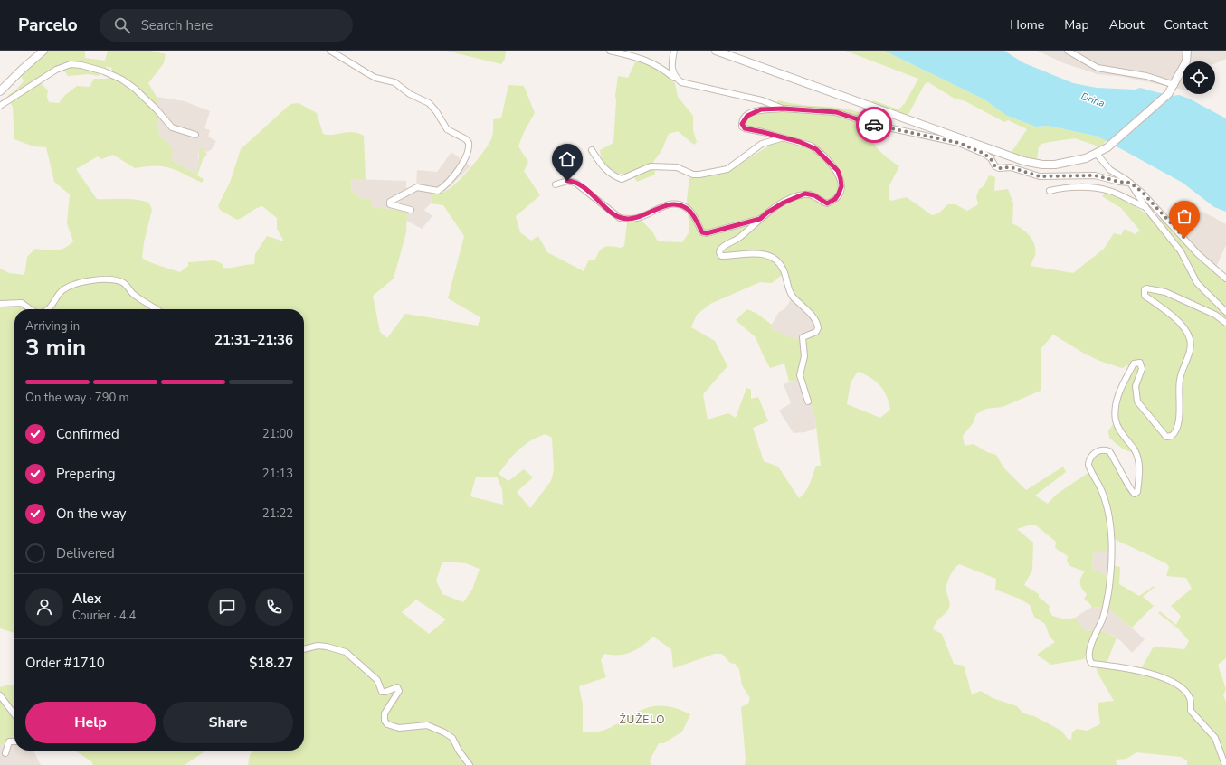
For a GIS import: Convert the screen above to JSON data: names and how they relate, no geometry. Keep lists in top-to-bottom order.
{
  "districts": ["ŽUŽELO"],
  "water": ["Drina"],
  "page": {
    "header": "Parcelo",
    "search": "Search here",
    "nav": [
      "Home",
      "Map",
      "About",
      "Contact"
    ],
    "heading": ["3 min", "Arriving in", "21:31–21:36"],
    "panel": [
      "Alex",
      "Courier · 4.4",
      "Order #1710",
      "$18.27"
    ],
    "bar": "On the way · 790 m",
    "list": [
      ["Confirmed", "21:00"],
      ["Preparing", "21:13"],
      ["On the way", "21:22"],
      "Delivered"
    ],
    "buttons": ["Help", "Share"]
  }
}
